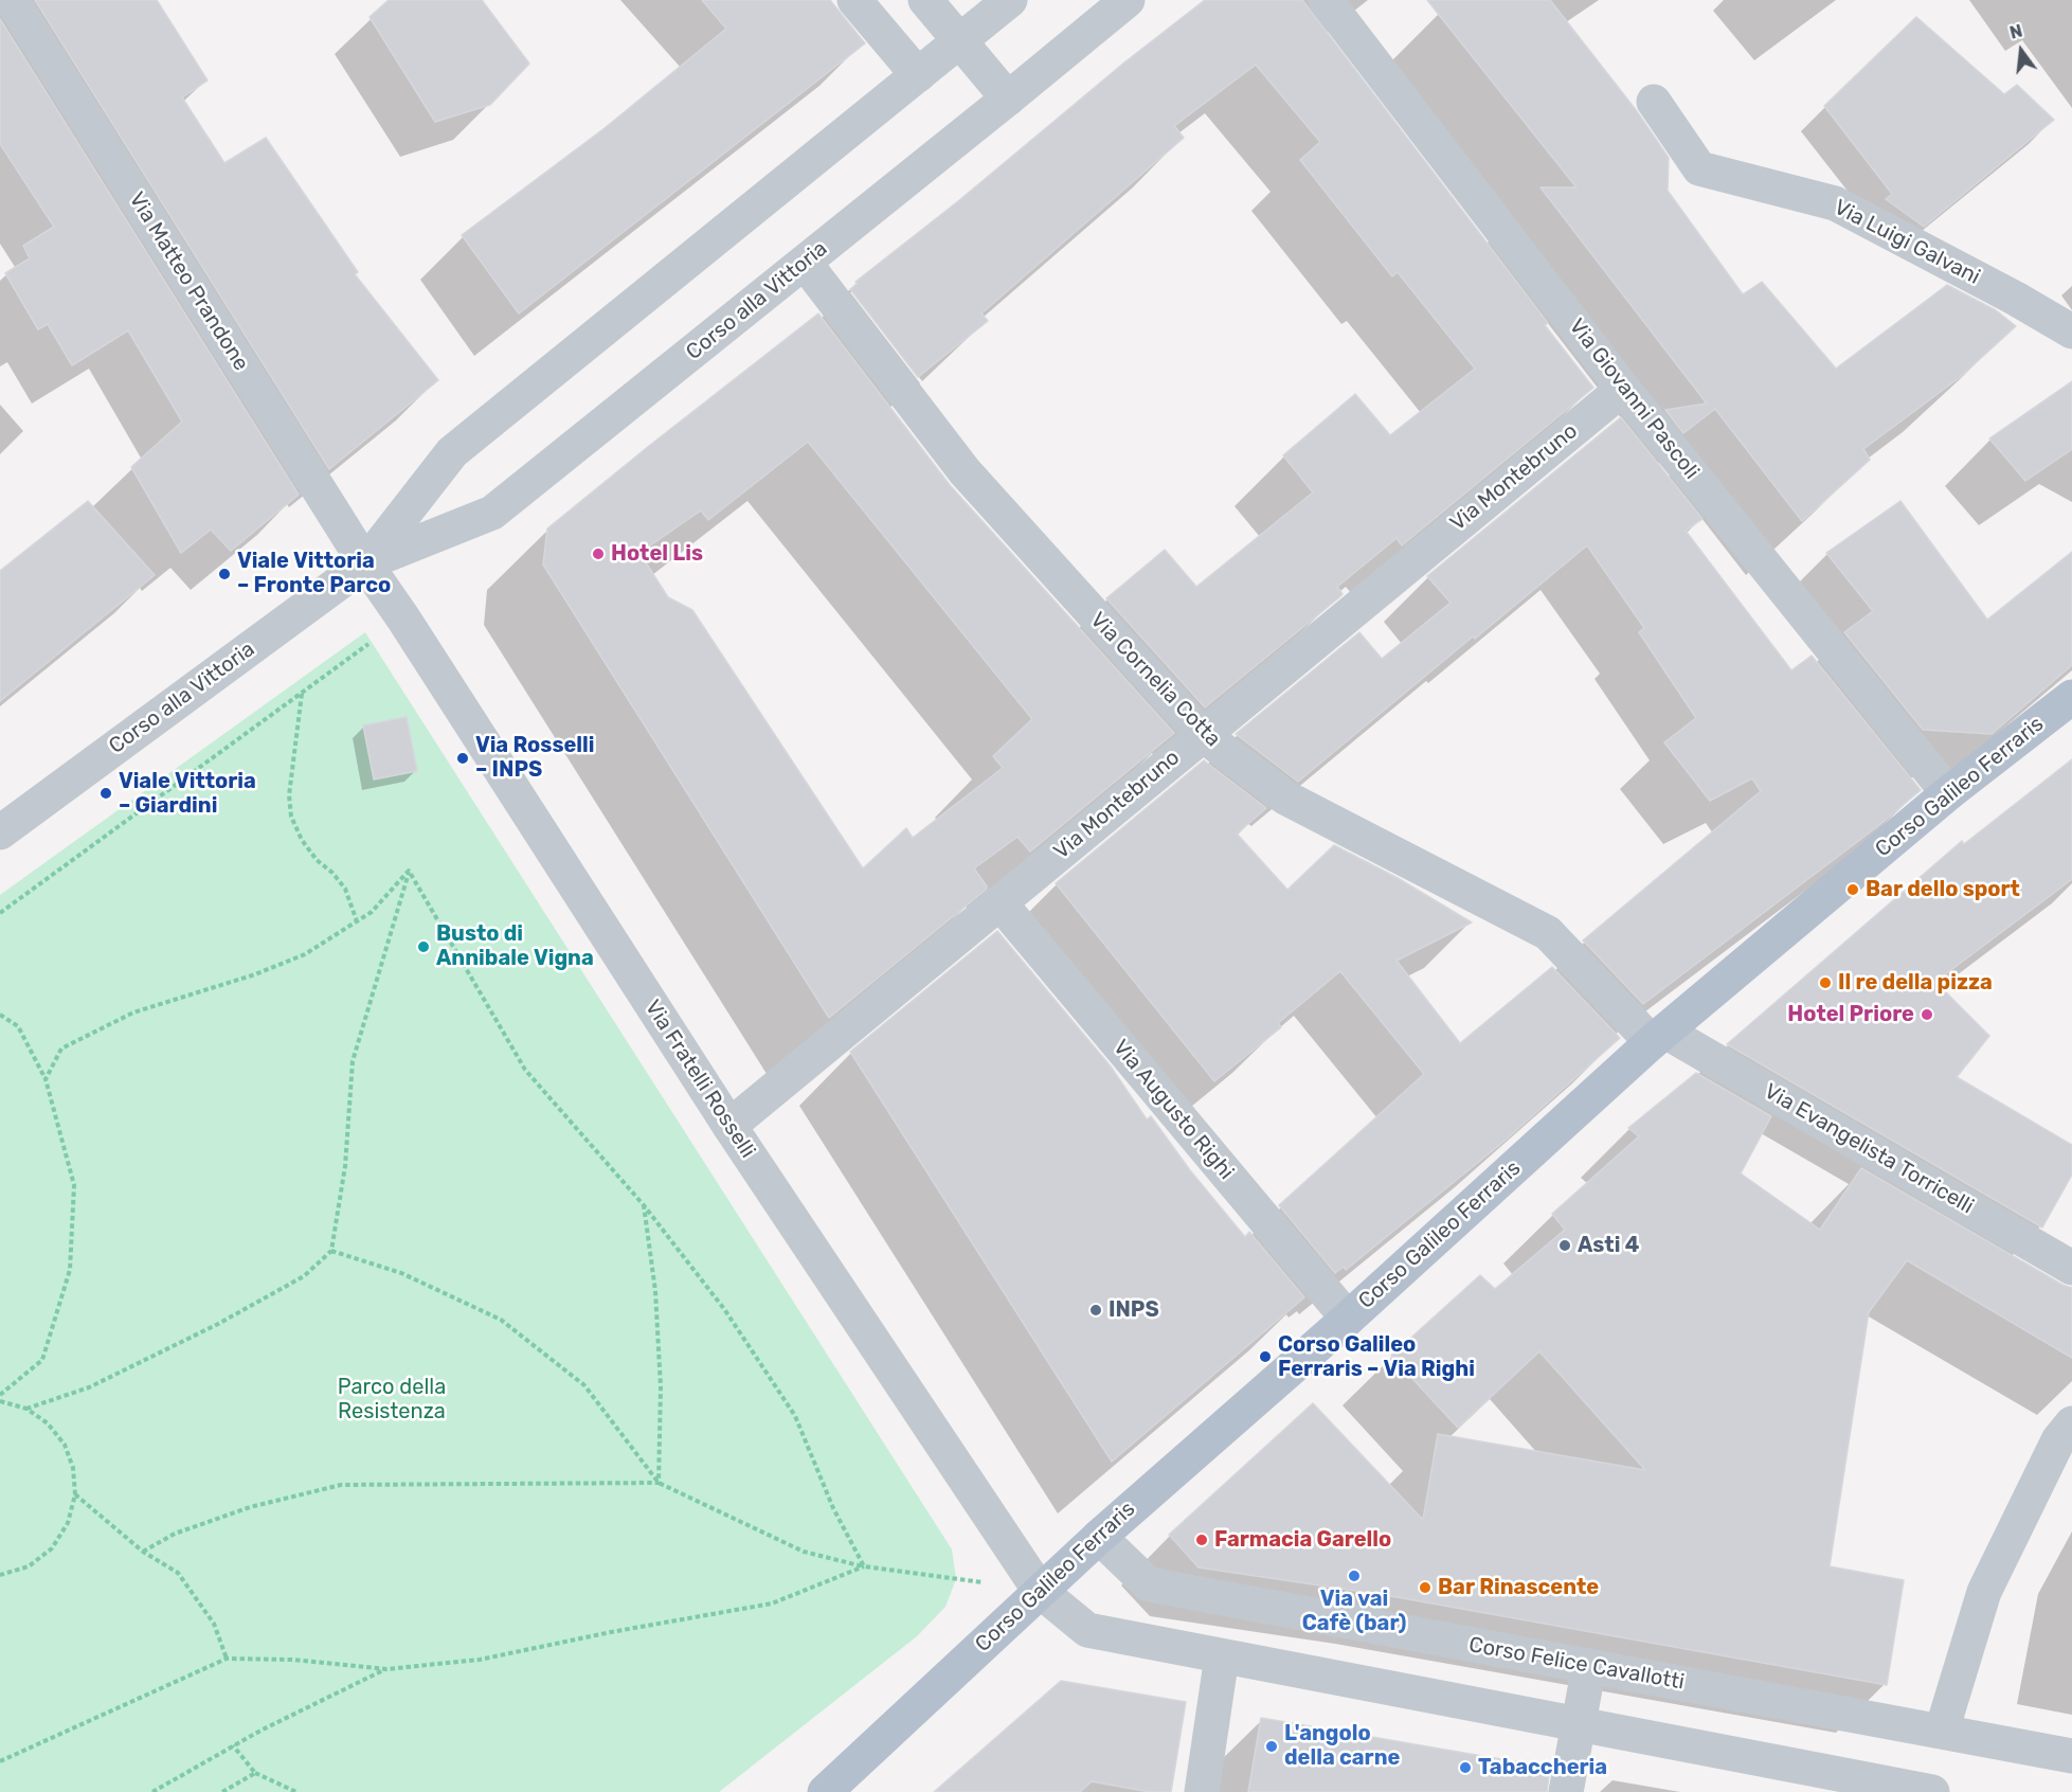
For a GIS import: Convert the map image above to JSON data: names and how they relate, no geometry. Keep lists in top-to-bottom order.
{
  "streets": {
    "main road": ["Corso Galileo Ferraris"],
    "street": [
      "Via Luigi Galvani",
      "Via Matteo Prandone",
      "Corso alla Vittoria",
      "Via Giovanni Pascoli",
      "Via Montebruno",
      "Via Cornelia Cotta",
      "Via Fratelli Rosselli",
      "Via Augusto Righi",
      "Via Evangelista Torricelli",
      "Corso Felice Cavallotti"
    ]
  },
  "crossings": [
    ["Via Matteo Prandone", "Corso alla Vittoria"],
    ["Via Matteo Prandone", "Via Fratelli Rosselli"],
    ["Corso alla Vittoria", "Via Cornelia Cotta"],
    ["Corso alla Vittoria", "Via Fratelli Rosselli"],
    ["Via Giovanni Pascoli", "Via Montebruno"],
    ["Via Giovanni Pascoli", "Corso Galileo Ferraris"],
    ["Via Montebruno", "Via Cornelia Cotta"],
    ["Via Montebruno", "Via Fratelli Rosselli"],
    ["Via Montebruno", "Via Augusto Righi"],
    ["Via Cornelia Cotta", "Corso Galileo Ferraris"],
    ["Via Cornelia Cotta", "Via Evangelista Torricelli"],
    ["Corso Galileo Ferraris", "Via Fratelli Rosselli"],
    ["Corso Galileo Ferraris", "Via Augusto Righi"],
    ["Corso Galileo Ferraris", "Via Evangelista Torricelli"],
    ["Corso Galileo Ferraris", "Corso Felice Cavallotti"]
  ],
  "parks": ["Parco della Resistenza"],
  "places": [
    "Hotel Lis",
    "Viale Vittoria – Fronte Parco",
    "Via Rosselli – INPS",
    "Viale Vittoria – Giardini",
    "Bar dello sport",
    "Busto di Annibale Vigna",
    "Il re della pizza",
    "Hotel Priore",
    "Asti 4",
    "INPS",
    "Corso Galileo Ferraris – Via Righi",
    "Farmacia Garello",
    "Via vai Cafè (bar)",
    "Bar Rinascente",
    "L'angolo della carne",
    "Tabaccheria"
  ],
  "north": "top"
}
